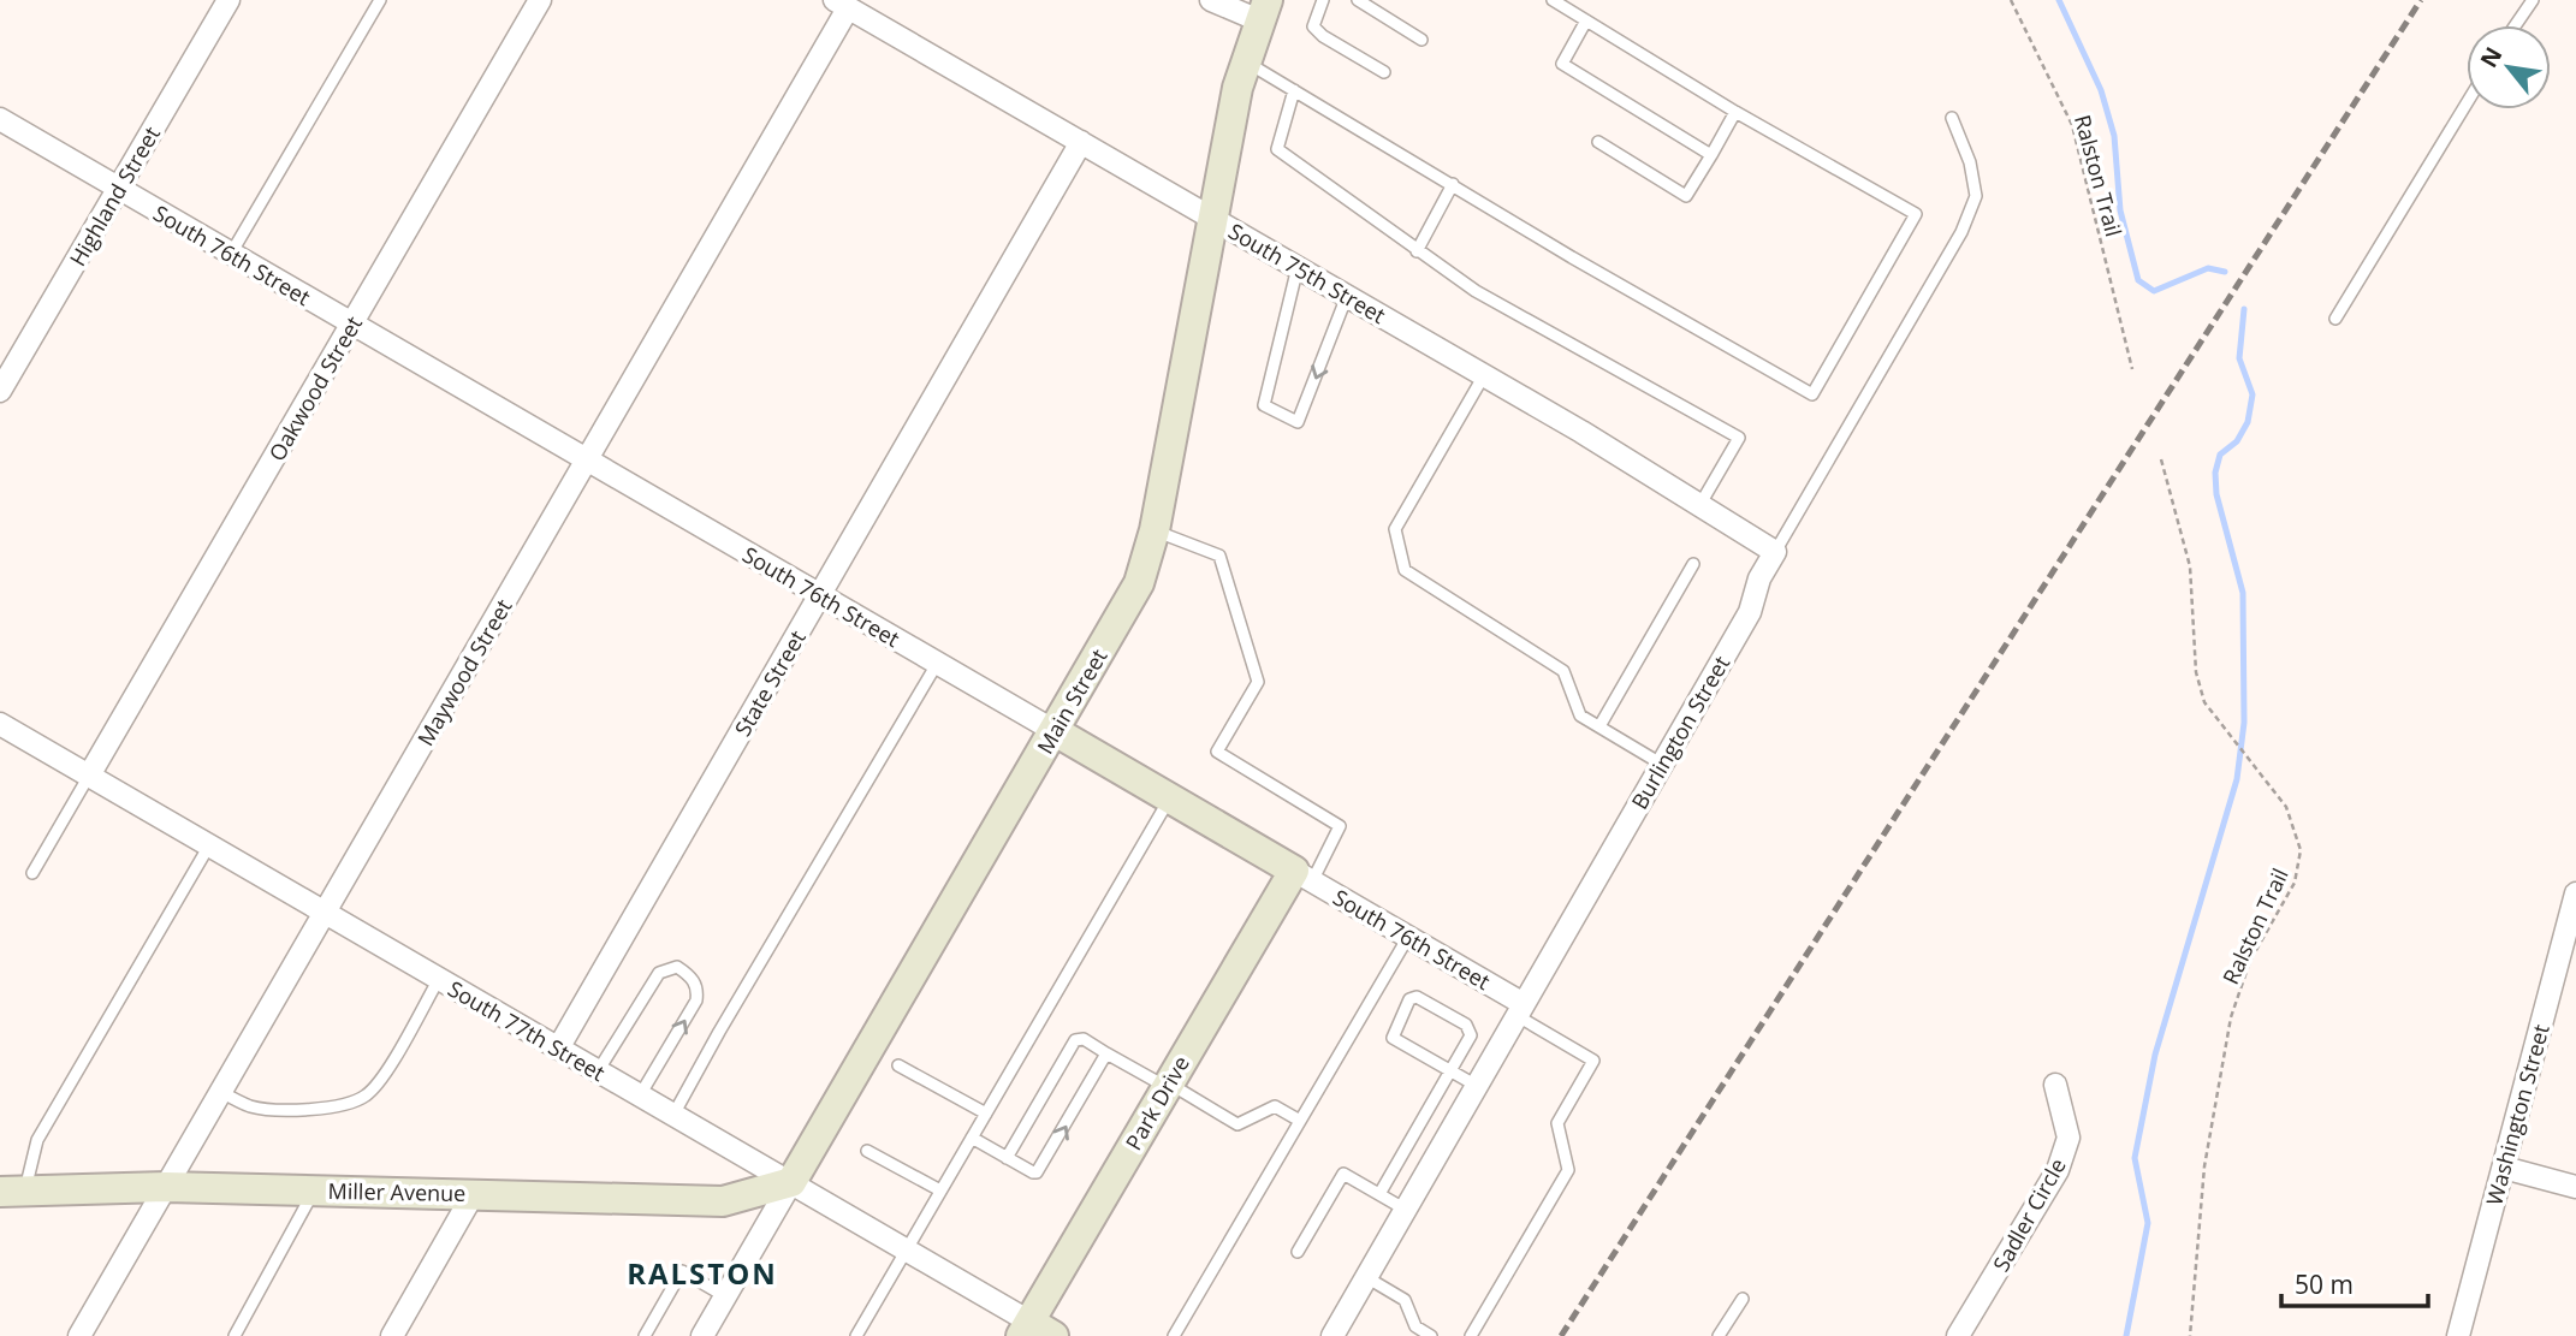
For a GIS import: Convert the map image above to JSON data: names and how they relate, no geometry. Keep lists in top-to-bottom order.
{
  "streets": {
    "main road": [
      "South 76th Street",
      "Main Street",
      "Park Drive",
      "Miller Avenue"
    ],
    "street": [
      "Highland Street",
      "South 75th Street",
      "Oakwood Street",
      "Maywood Street",
      "State Street",
      "Burlington Street",
      "South 77th Street",
      "Washington Street",
      "Sadler Circle"
    ],
    "path": ["Ralston Trail"]
  },
  "crossings": [
    ["Highland Street", "South 76th Street"],
    ["South 76th Street", "Oakwood Street"],
    ["South 76th Street", "Maywood Street"],
    ["South 76th Street", "State Street"],
    ["South 76th Street", "Main Street"],
    ["South 76th Street", "Burlington Street"],
    ["South 76th Street", "Park Drive"],
    ["South 75th Street", "Maywood Street"],
    ["South 75th Street", "State Street"],
    ["South 75th Street", "Main Street"],
    ["South 75th Street", "Burlington Street"],
    ["Oakwood Street", "South 77th Street"],
    ["Maywood Street", "South 77th Street"],
    ["Maywood Street", "Miller Avenue"],
    ["State Street", "South 77th Street"],
    ["Main Street", "South 77th Street"],
    ["Main Street", "Miller Avenue"],
    ["South 77th Street", "Park Drive"],
    ["South 77th Street", "Miller Avenue"]
  ],
  "districts": ["RALSTON"],
  "scale_bar": "50 m",
  "north": "top left"
}
